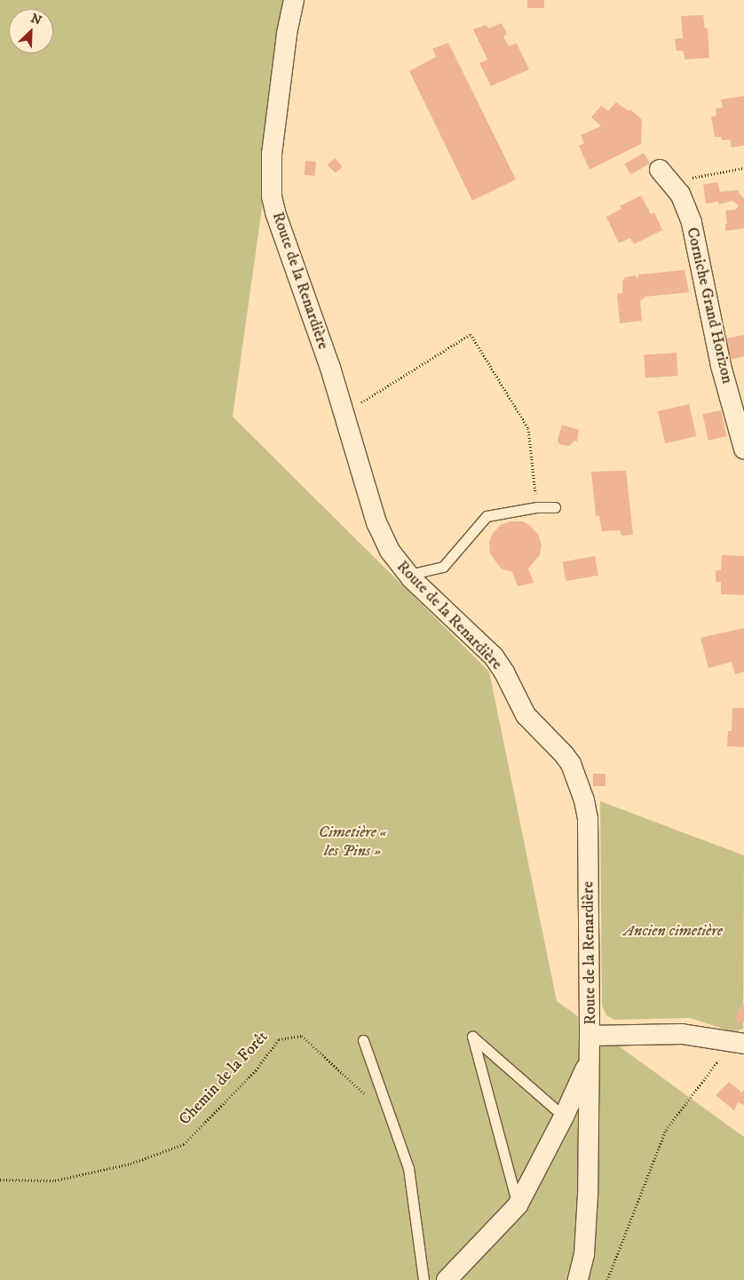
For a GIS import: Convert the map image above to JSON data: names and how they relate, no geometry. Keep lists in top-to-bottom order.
{
  "streets": {
    "street": ["Route de la Renardière", "Corniche Grand Horizon"],
    "path": ["Chemin de la Forêt"]
  },
  "parks": ["Cimetière « les Pins »", "Ancien cimetière"],
  "north": "top right"
}
